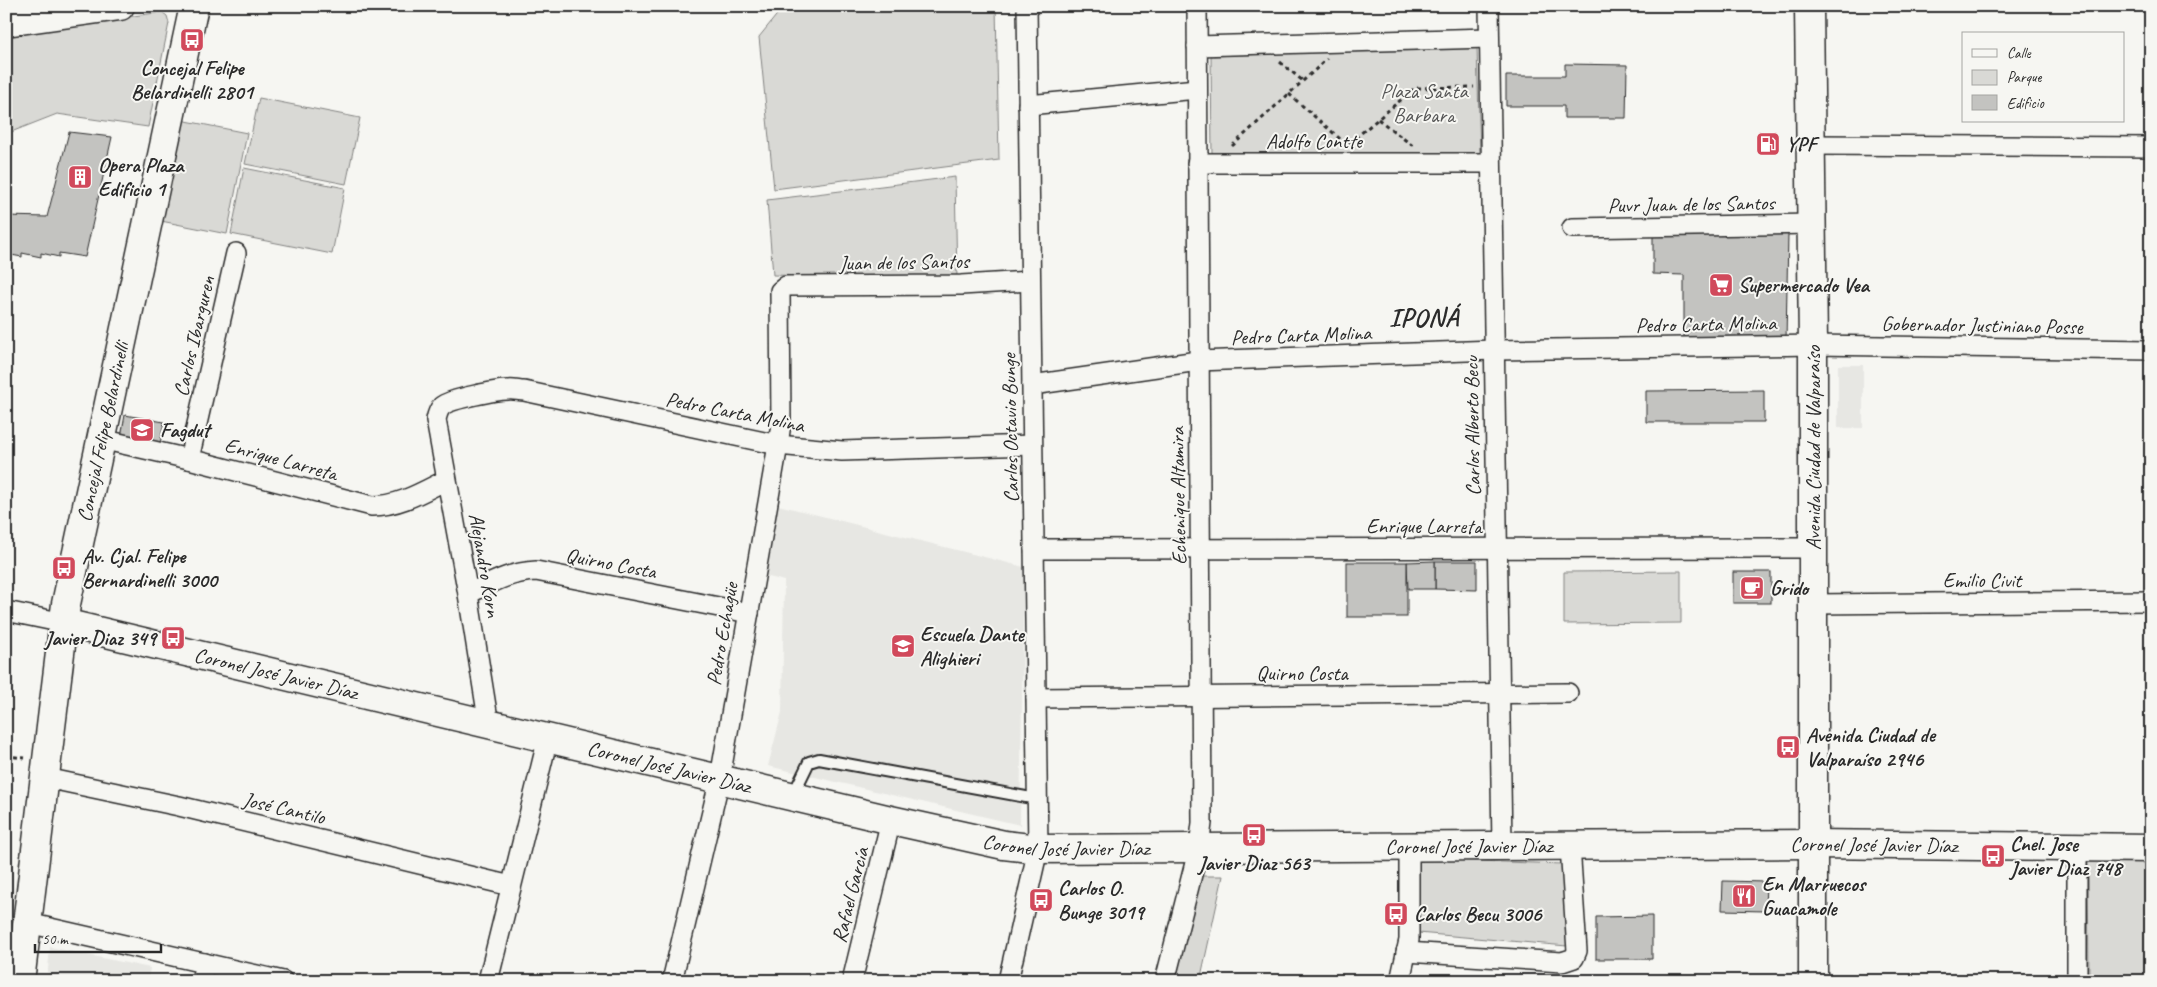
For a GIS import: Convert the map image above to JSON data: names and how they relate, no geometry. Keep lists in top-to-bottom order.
{
  "streets": {
    "main road": ["Concejal Felipe Belardinelli", "Avenida Ciudad de Valparaíso", "Coronel José Javier Díaz"],
    "street": [
      "Adolfo Contte",
      "Puvr Juan de los Santos",
      "Juan de los Santos",
      "Pedro Carta Molina",
      "Gobernador Justiniano Posse",
      "Carlos Ibarguren",
      "Carlos Alberto Becu",
      "Carlos Octavio Bunge",
      "Enrique Larreta",
      "Echenique Altamira",
      "Quirno Costa",
      "Alejandro Korn",
      "Emilio Civit",
      "Pedro Echagüe",
      "José Cantilo",
      "Rafael García"
    ]
  },
  "crossings": [
    ["Adolfo Contte", "Carlos Alberto Becu"],
    ["Adolfo Contte", "Echenique Altamira"],
    ["Puvr Juan de los Santos", "Avenida Ciudad de Valparaíso"],
    ["Juan de los Santos", "Carlos Octavio Bunge"],
    ["Juan de los Santos", "Pedro Echagüe"],
    ["Pedro Carta Molina", "Gobernador Justiniano Posse"],
    ["Pedro Carta Molina", "Carlos Alberto Becu"],
    ["Pedro Carta Molina", "Carlos Octavio Bunge"],
    ["Pedro Carta Molina", "Avenida Ciudad de Valparaíso"],
    ["Pedro Carta Molina", "Echenique Altamira"],
    ["Pedro Carta Molina", "Alejandro Korn"],
    ["Pedro Carta Molina", "Pedro Echagüe"],
    ["Gobernador Justiniano Posse", "Avenida Ciudad de Valparaíso"],
    ["Carlos Ibarguren", "Enrique Larreta"],
    ["Carlos Alberto Becu", "Enrique Larreta"],
    ["Carlos Alberto Becu", "Quirno Costa"],
    ["Carlos Alberto Becu", "Coronel José Javier Díaz"],
    ["Carlos Octavio Bunge", "Enrique Larreta"],
    ["Carlos Octavio Bunge", "Quirno Costa"],
    ["Carlos Octavio Bunge", "Coronel José Javier Díaz"],
    ["Concejal Felipe Belardinelli", "Enrique Larreta"],
    ["Concejal Felipe Belardinelli", "Coronel José Javier Díaz"],
    ["Concejal Felipe Belardinelli", "José Cantilo"],
    ["Avenida Ciudad de Valparaíso", "Enrique Larreta"],
    ["Avenida Ciudad de Valparaíso", "Emilio Civit"],
    ["Avenida Ciudad de Valparaíso", "Coronel José Javier Díaz"],
    ["Enrique Larreta", "Echenique Altamira"],
    ["Enrique Larreta", "Alejandro Korn"],
    ["Echenique Altamira", "Quirno Costa"],
    ["Echenique Altamira", "Coronel José Javier Díaz"],
    ["Quirno Costa", "Alejandro Korn"],
    ["Quirno Costa", "Pedro Echagüe"],
    ["Alejandro Korn", "Coronel José Javier Díaz"],
    ["Pedro Echagüe", "Coronel José Javier Díaz"],
    ["Coronel José Javier Díaz", "Rafael García"]
  ],
  "districts": ["IPONÁ"],
  "parks": ["Plaza Santa Barbara"],
  "places": {
    "bus stop": [
      "Concejal Felipe Belardinelli 2801",
      "Av. Cjal. Felipe Bernardinelli 3000",
      "Javier Diaz 349",
      "Avenida Ciudad de Valparaíso 2946",
      "Javier Diaz 563",
      "Cnel. Jose Javier Diaz 748",
      "Carlos O. Bunge 3019",
      "Carlos Becu 3006"
    ],
    "fuel station": ["YPF"],
    "building": ["Opera Plaza Edificio 1"],
    "supermarket": ["Supermercado Vea"],
    "school or university": ["Fagdut", "Escuela Dante Alighieri"],
    "cafe": ["Grido"],
    "restaurant": ["En Marruecos Guacamole"]
  },
  "legend": ["Calle", "Parque", "Edificio"],
  "scale_bar": "50 m"
}
